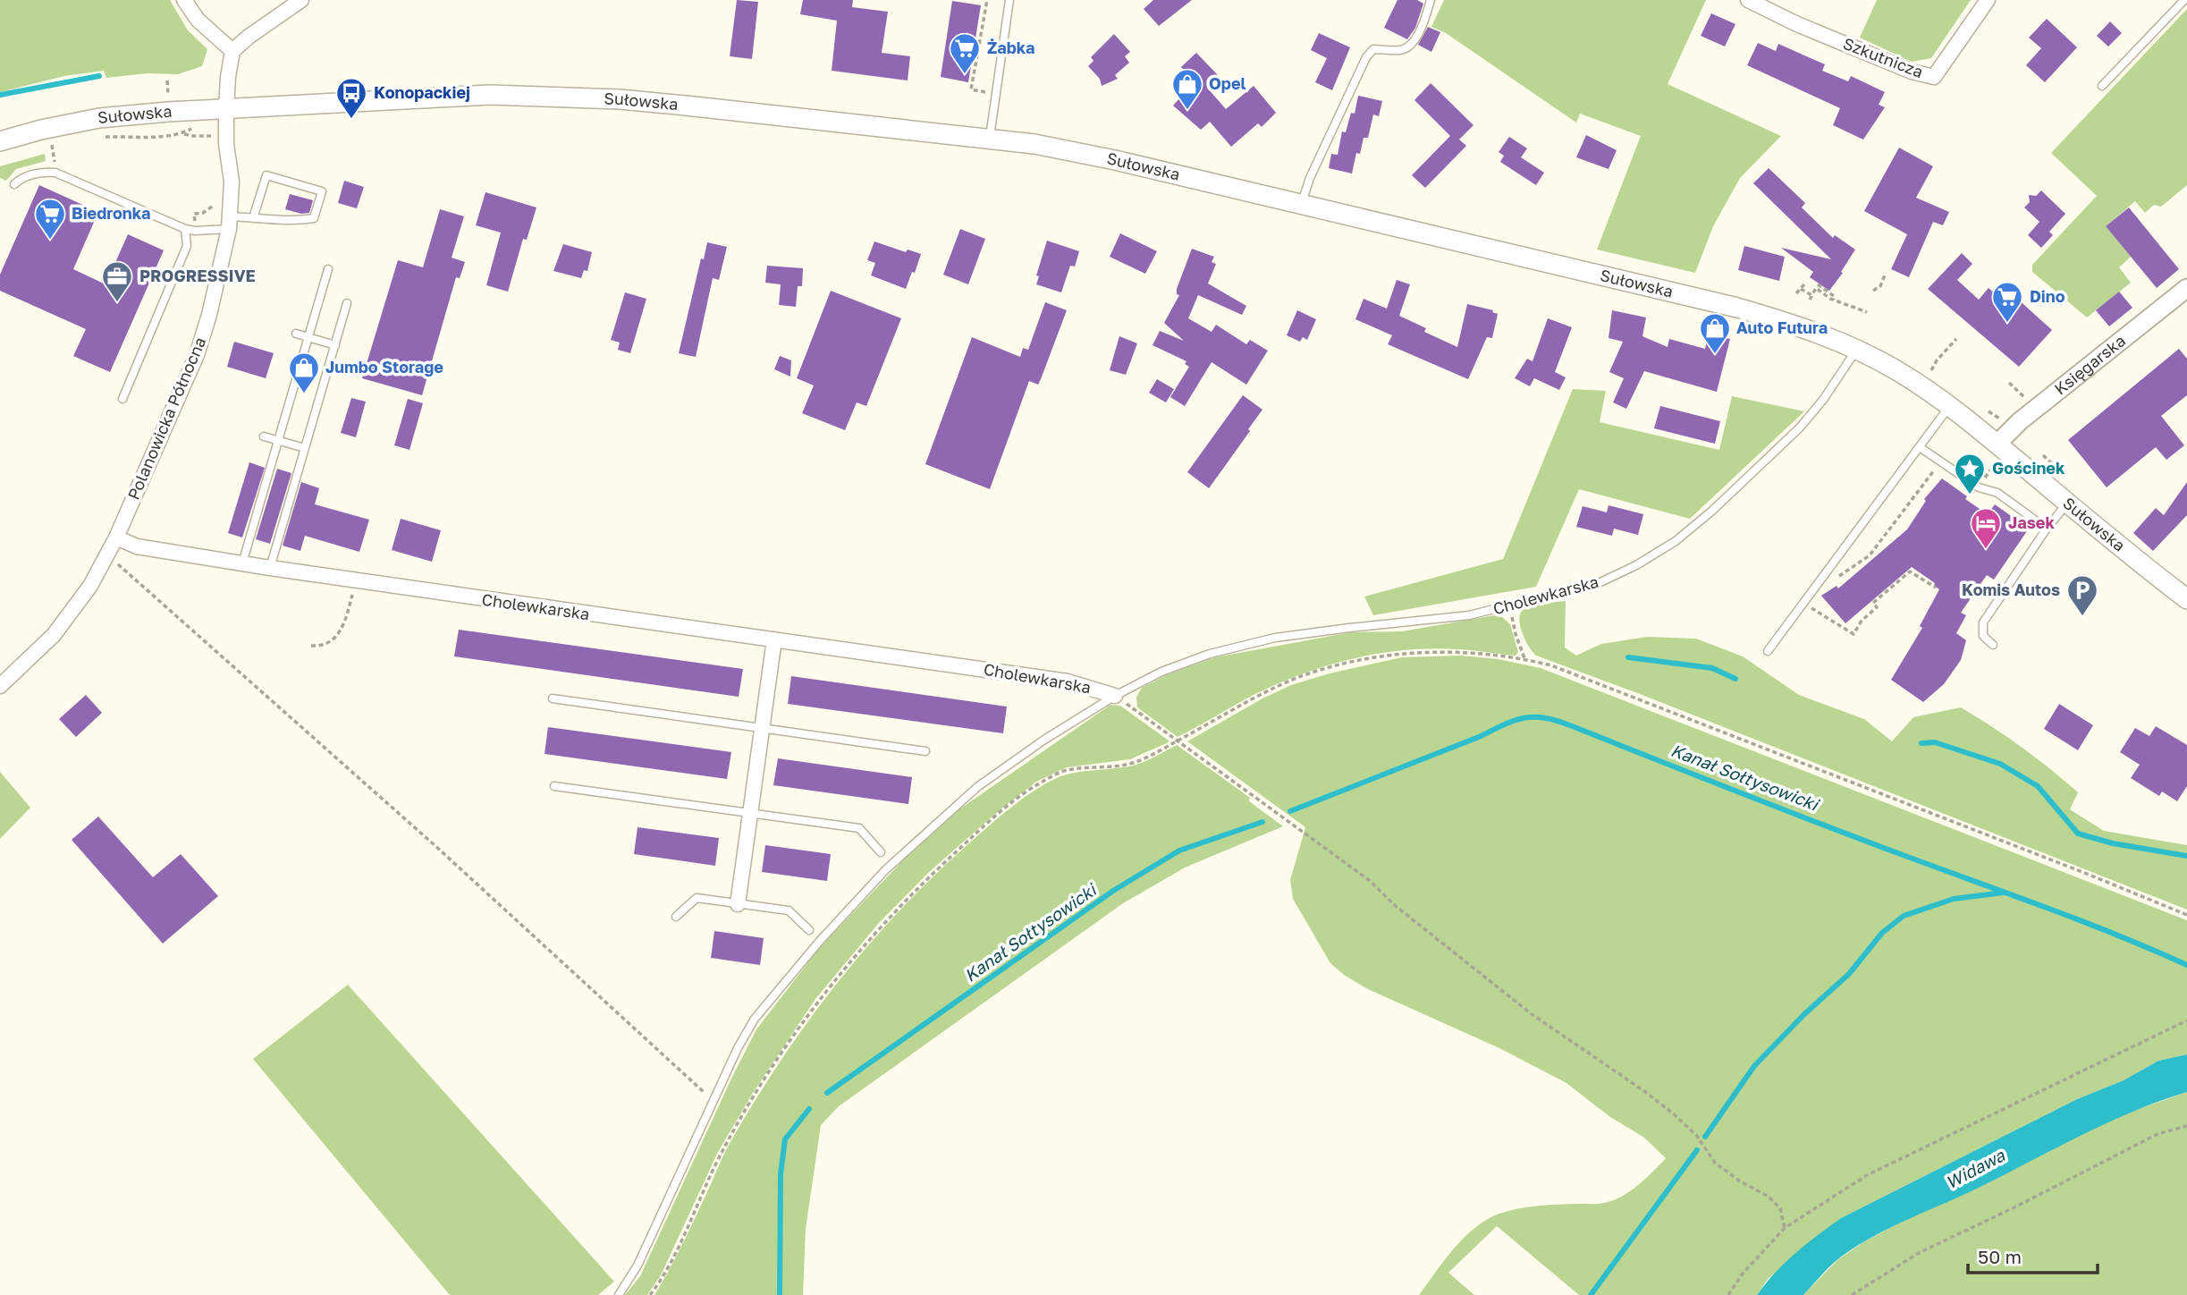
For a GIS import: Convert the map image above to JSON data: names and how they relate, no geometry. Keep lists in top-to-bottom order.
{
  "streets": {
    "main road": ["Sułowska"],
    "street": [
      "Szkutnicza",
      "Księgarska",
      "Polanowicka Północna",
      "Cholewkarska"
    ]
  },
  "crossings": [
    ["Sułowska", "Księgarska"],
    ["Sułowska", "Polanowicka Północna"],
    ["Sułowska", "Cholewkarska"],
    ["Polanowicka Północna", "Cholewkarska"]
  ],
  "water": ["Kanał Sołtysowicki", "Widawa"],
  "places": {
    "supermarket": ["Żabka", "Biedronka", "Dino"],
    "shop": ["Opel", "Auto Futura", "Jumbo Storage"],
    "bus stop": ["Konopackiej"],
    "office": ["PROGRESSIVE"],
    "place": ["Gościnek"],
    "hotel": ["Jasek"],
    "parking": ["Komis Autos"]
  },
  "scale_bar": "50 m"
}
